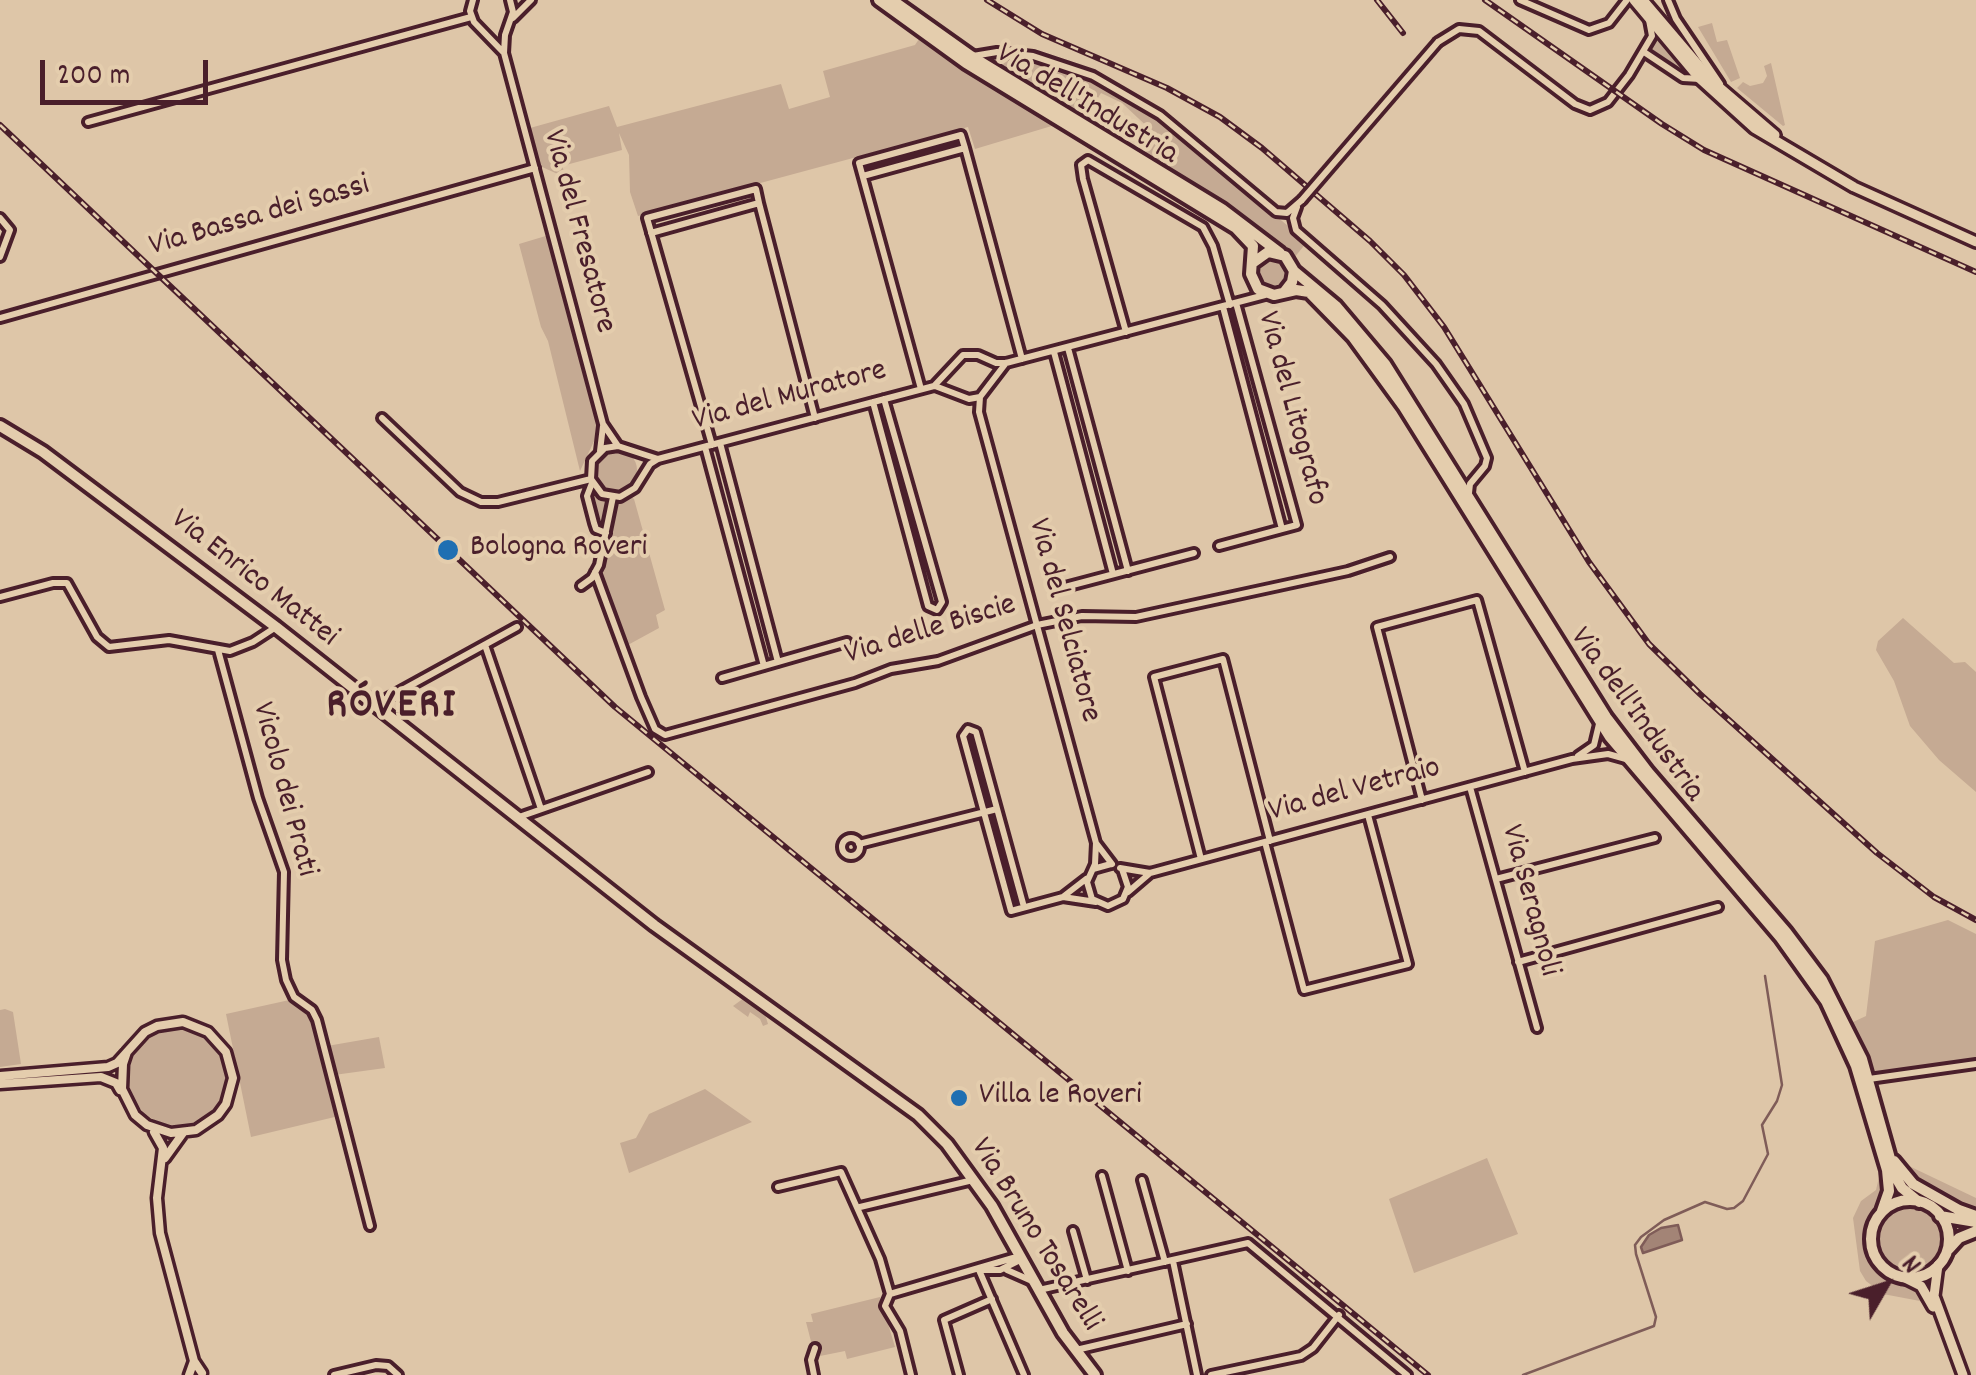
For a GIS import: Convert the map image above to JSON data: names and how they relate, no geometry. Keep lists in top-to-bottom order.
{
  "streets": {
    "main road": ["Via dell'Industria", "Via Enrico Mattei", "Via Bruno Tosarelli"],
    "street": [
      "Via Bassa dei Sassi",
      "Via del Fresatore",
      "Via del Muratore",
      "Via del Litografo",
      "Via del Selciatore",
      "Via delle Biscie",
      "Vicolo dei Prati",
      "Via del Vetraio",
      "Via Seragnoli"
    ]
  },
  "crossings": [
    ["Via dell'Industria", "Via del Vetraio"],
    ["Via Bassa dei Sassi", "Via del Fresatore"],
    ["Via del Fresatore", "Via del Muratore"],
    ["Via del Muratore", "Via del Selciatore"],
    ["Via Enrico Mattei", "Via Bruno Tosarelli"],
    ["Via del Selciatore", "Via delle Biscie"],
    ["Via del Selciatore", "Via del Vetraio"],
    ["Via del Vetraio", "Via Seragnoli"]
  ],
  "districts": ["RÓVERI"],
  "places": ["Bologna Roveri", "Villa le Roveri"],
  "scale_bar": "200 m",
  "north": "top right"
}
